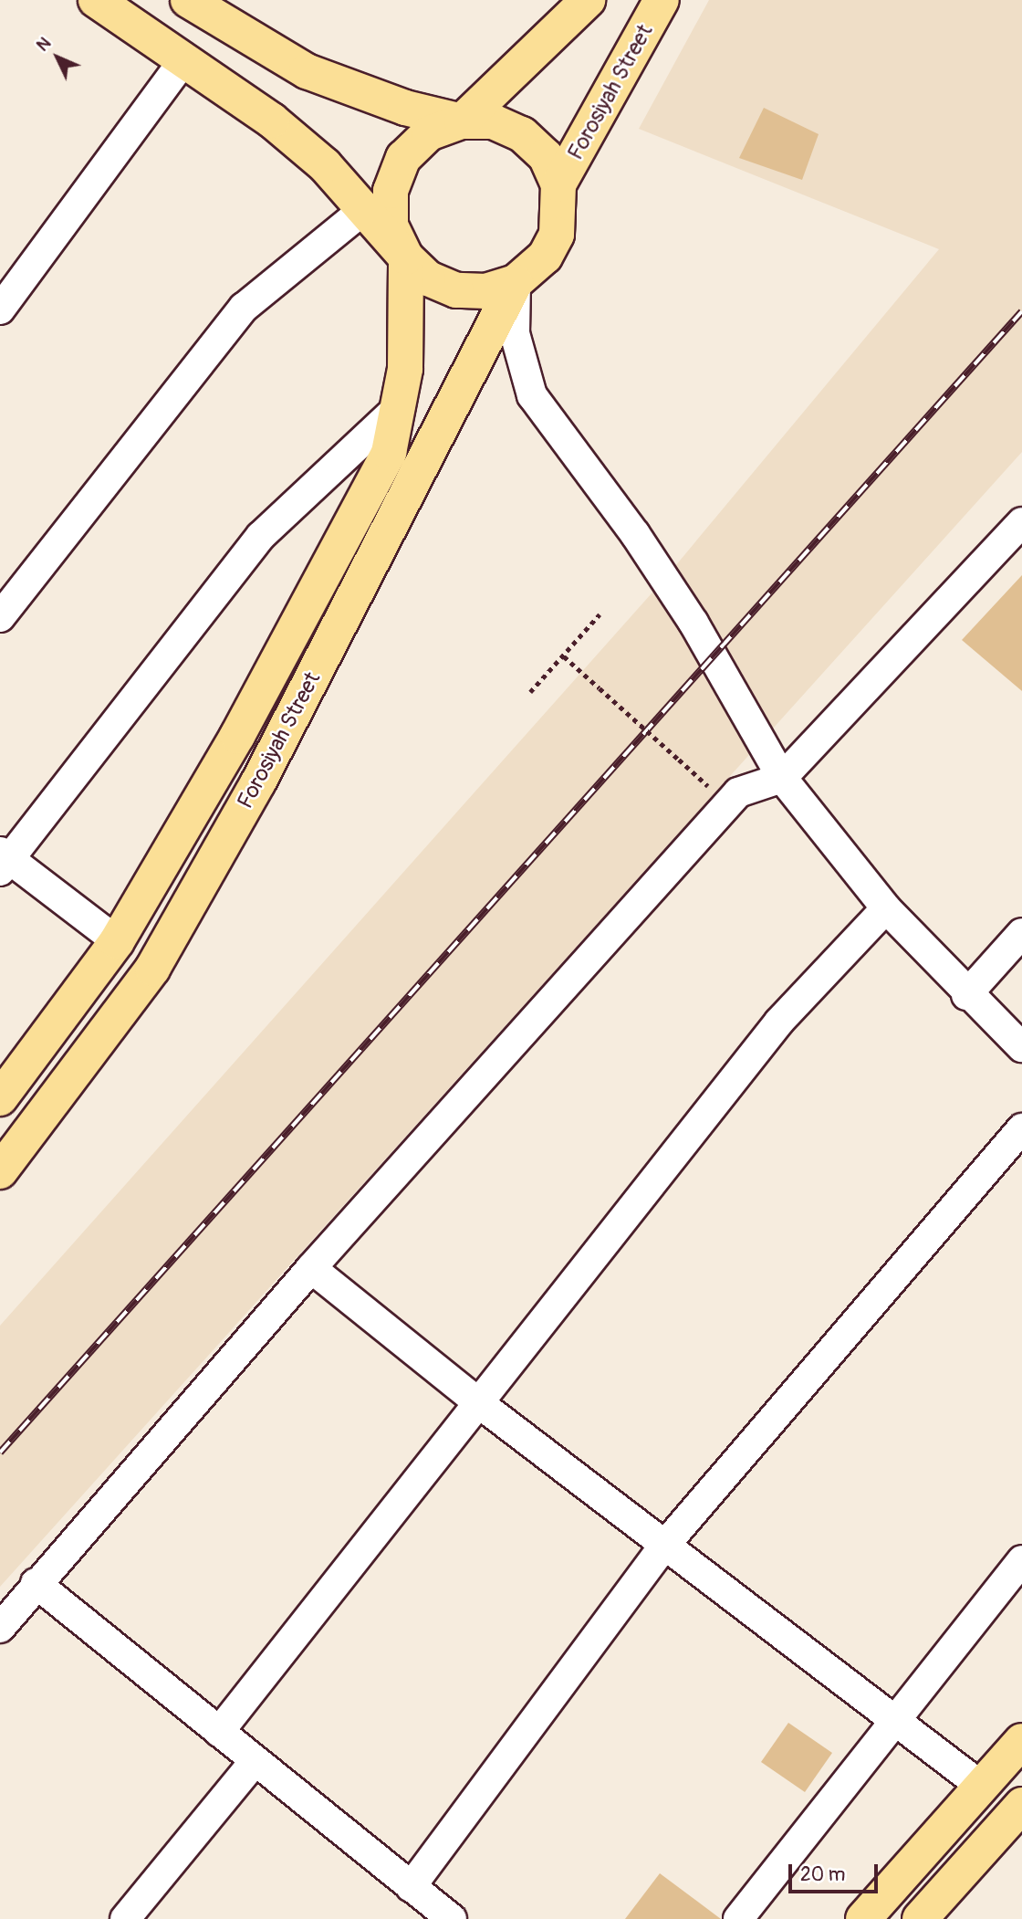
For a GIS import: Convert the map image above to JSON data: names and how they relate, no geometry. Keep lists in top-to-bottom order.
{
  "streets": {
    "main road": ["Forosiyah Street"]
  },
  "scale_bar": "20 m",
  "north": "top left"
}
